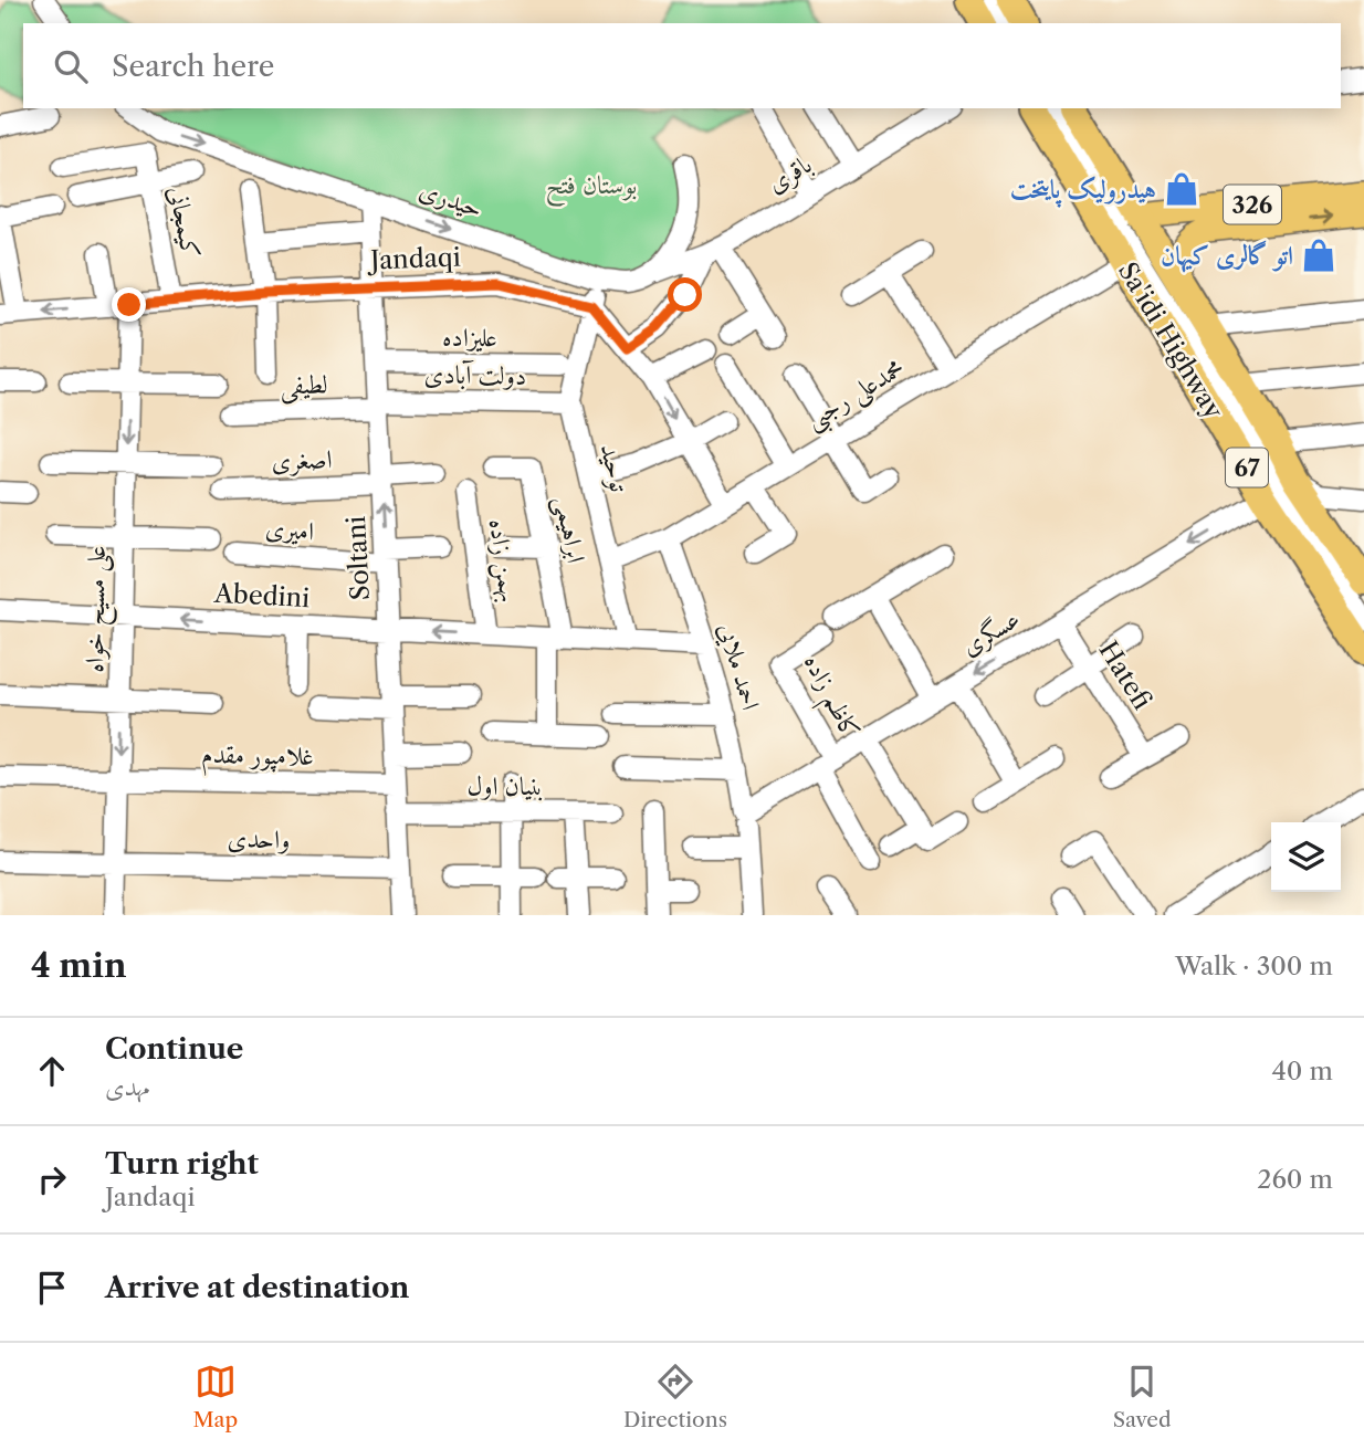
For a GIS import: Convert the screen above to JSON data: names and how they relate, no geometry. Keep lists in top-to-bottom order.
{
  "streets": {
    "highway": ["Sa'idi Highway", "67"],
    "main road": ["326"],
    "street": [
      "باقری",
      "حیدری",
      "کیمجانی",
      "Jandaqi",
      "علیزاده",
      "دولت آبادی",
      "لطیفی",
      "محمدعلی رجبی",
      "اصغری",
      "توحید",
      "امیری",
      "ابراهیمی",
      "Soltani",
      "بهمن زاده",
      "Abedini",
      "علی مسیح خواه",
      "عسگری",
      "احمد ملایی",
      "Hatefi",
      "کاظم زاده",
      "غلامپور مقدم",
      "بنیان اول",
      "واحدی"
    ]
  },
  "crossings": [
    ["باقری", "حیدری"],
    ["حیدری", "توحید"],
    ["حیدری", "Soltani"],
    ["326", "Sa'idi Highway"],
    ["کیمجانی", "Jandaqi"],
    ["Jandaqi", "توحید"],
    ["Jandaqi", "Soltani"],
    ["Jandaqi", "علی مسیح خواه"],
    ["علیزاده", "Soltani"],
    ["Sa'idi Highway", "محمدعلی رجبی"],
    ["Sa'idi Highway", "عسگری"],
    ["دولت آبادی", "لطیفی"],
    ["دولت آبادی", "توحید"],
    ["دولت آبادی", "Soltani"],
    ["لطیفی", "Soltani"],
    ["محمدعلی رجبی", "توحید"],
    ["محمدعلی رجبی", "احمد ملایی"],
    ["اصغری", "Soltani"],
    ["توحید", "Abedini"],
    ["امیری", "Soltani"],
    ["ابراهیمی", "Abedini"],
    ["Soltani", "Abedini"],
    ["Soltani", "غلامپور مقدم"],
    ["Soltani", "بنیان اول"],
    ["Soltani", "واحدی"],
    ["بهمن زاده", "Abedini"],
    ["Abedini", "علی مسیح خواه"],
    ["Abedini", "احمد ملایی"],
    ["علی مسیح خواه", "غلامپور مقدم"],
    ["علی مسیح خواه", "واحدی"],
    ["عسگری", "احمد ملایی"],
    ["عسگری", "Hatefi"],
    ["عسگری", "کاظم زاده"]
  ],
  "one_way": ["حیدری"],
  "parks": ["بوستان فتح"],
  "places": {
    "shop": ["هیدرولیک پایتخت", "اتو گالری کیهان"]
  },
  "page": {
    "search": "Search here",
    "heading": ["4 min", "Walk · 300 m"],
    "list": [
      ["Continue", "مهدی", "40 m"],
      ["Turn right", "Jandaqi", "260 m"],
      "Arrive at destination"
    ],
    "nav": ["Map", "Directions", "Saved"]
  }
}
